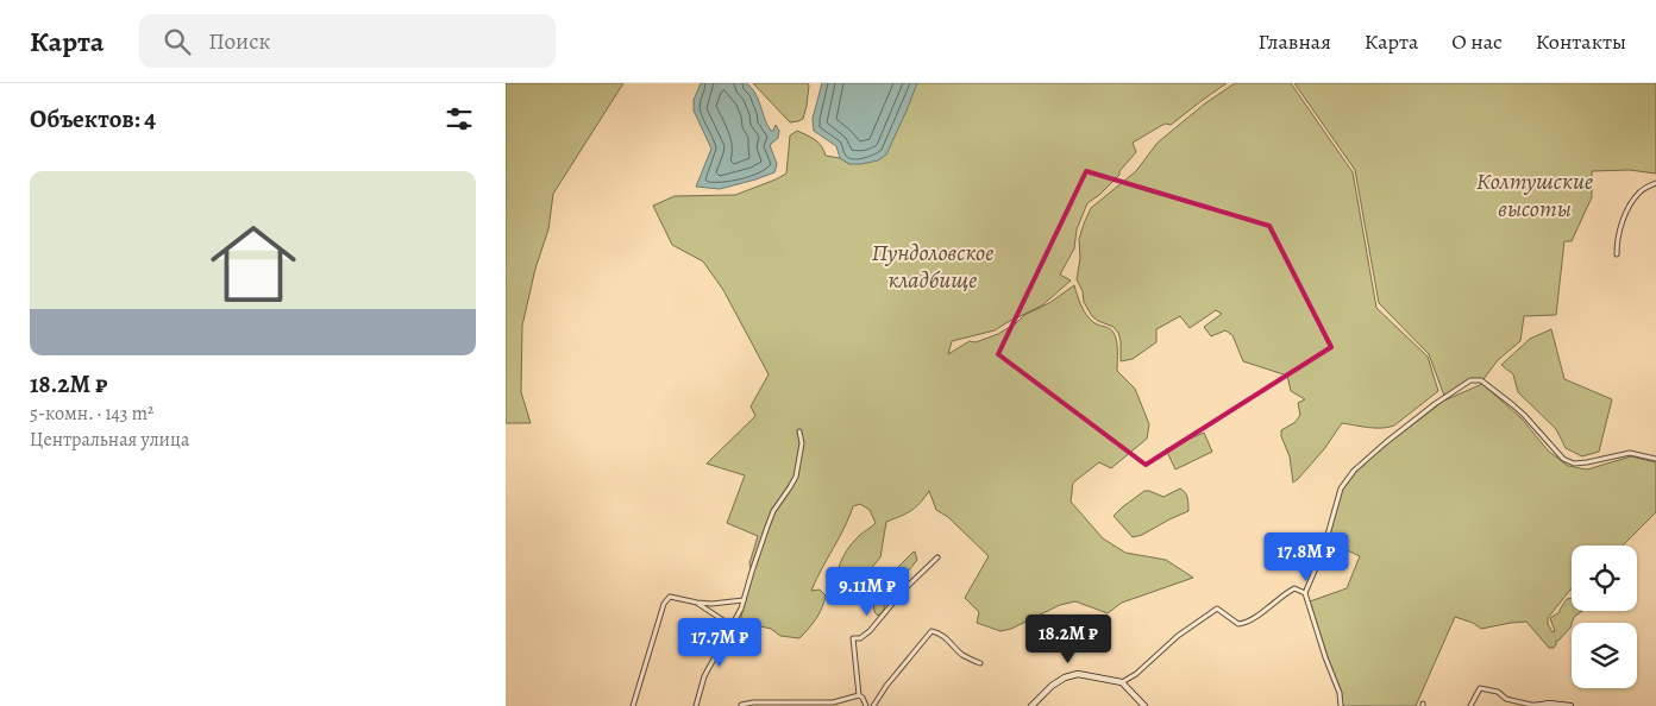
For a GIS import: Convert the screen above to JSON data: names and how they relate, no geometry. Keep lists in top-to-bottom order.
{
  "parks": ["Колтушские высоты", "Пундоловское кладбище"],
  "page": {
    "header": "Карта",
    "search": "Поиск",
    "nav": [
      "Главная",
      "Карта",
      "О нас",
      "Контакты"
    ],
    "heading": "Объектов: 4",
    "list": [
      {
        "name": "18.2M ₽",
        "note": "5-комн. · 143 m² · Центральная улица"
      }
    ],
    "price": [
      "17.8M ₽",
      "9.11M ₽",
      "18.2M ₽",
      "17.7M ₽"
    ]
  }
}
